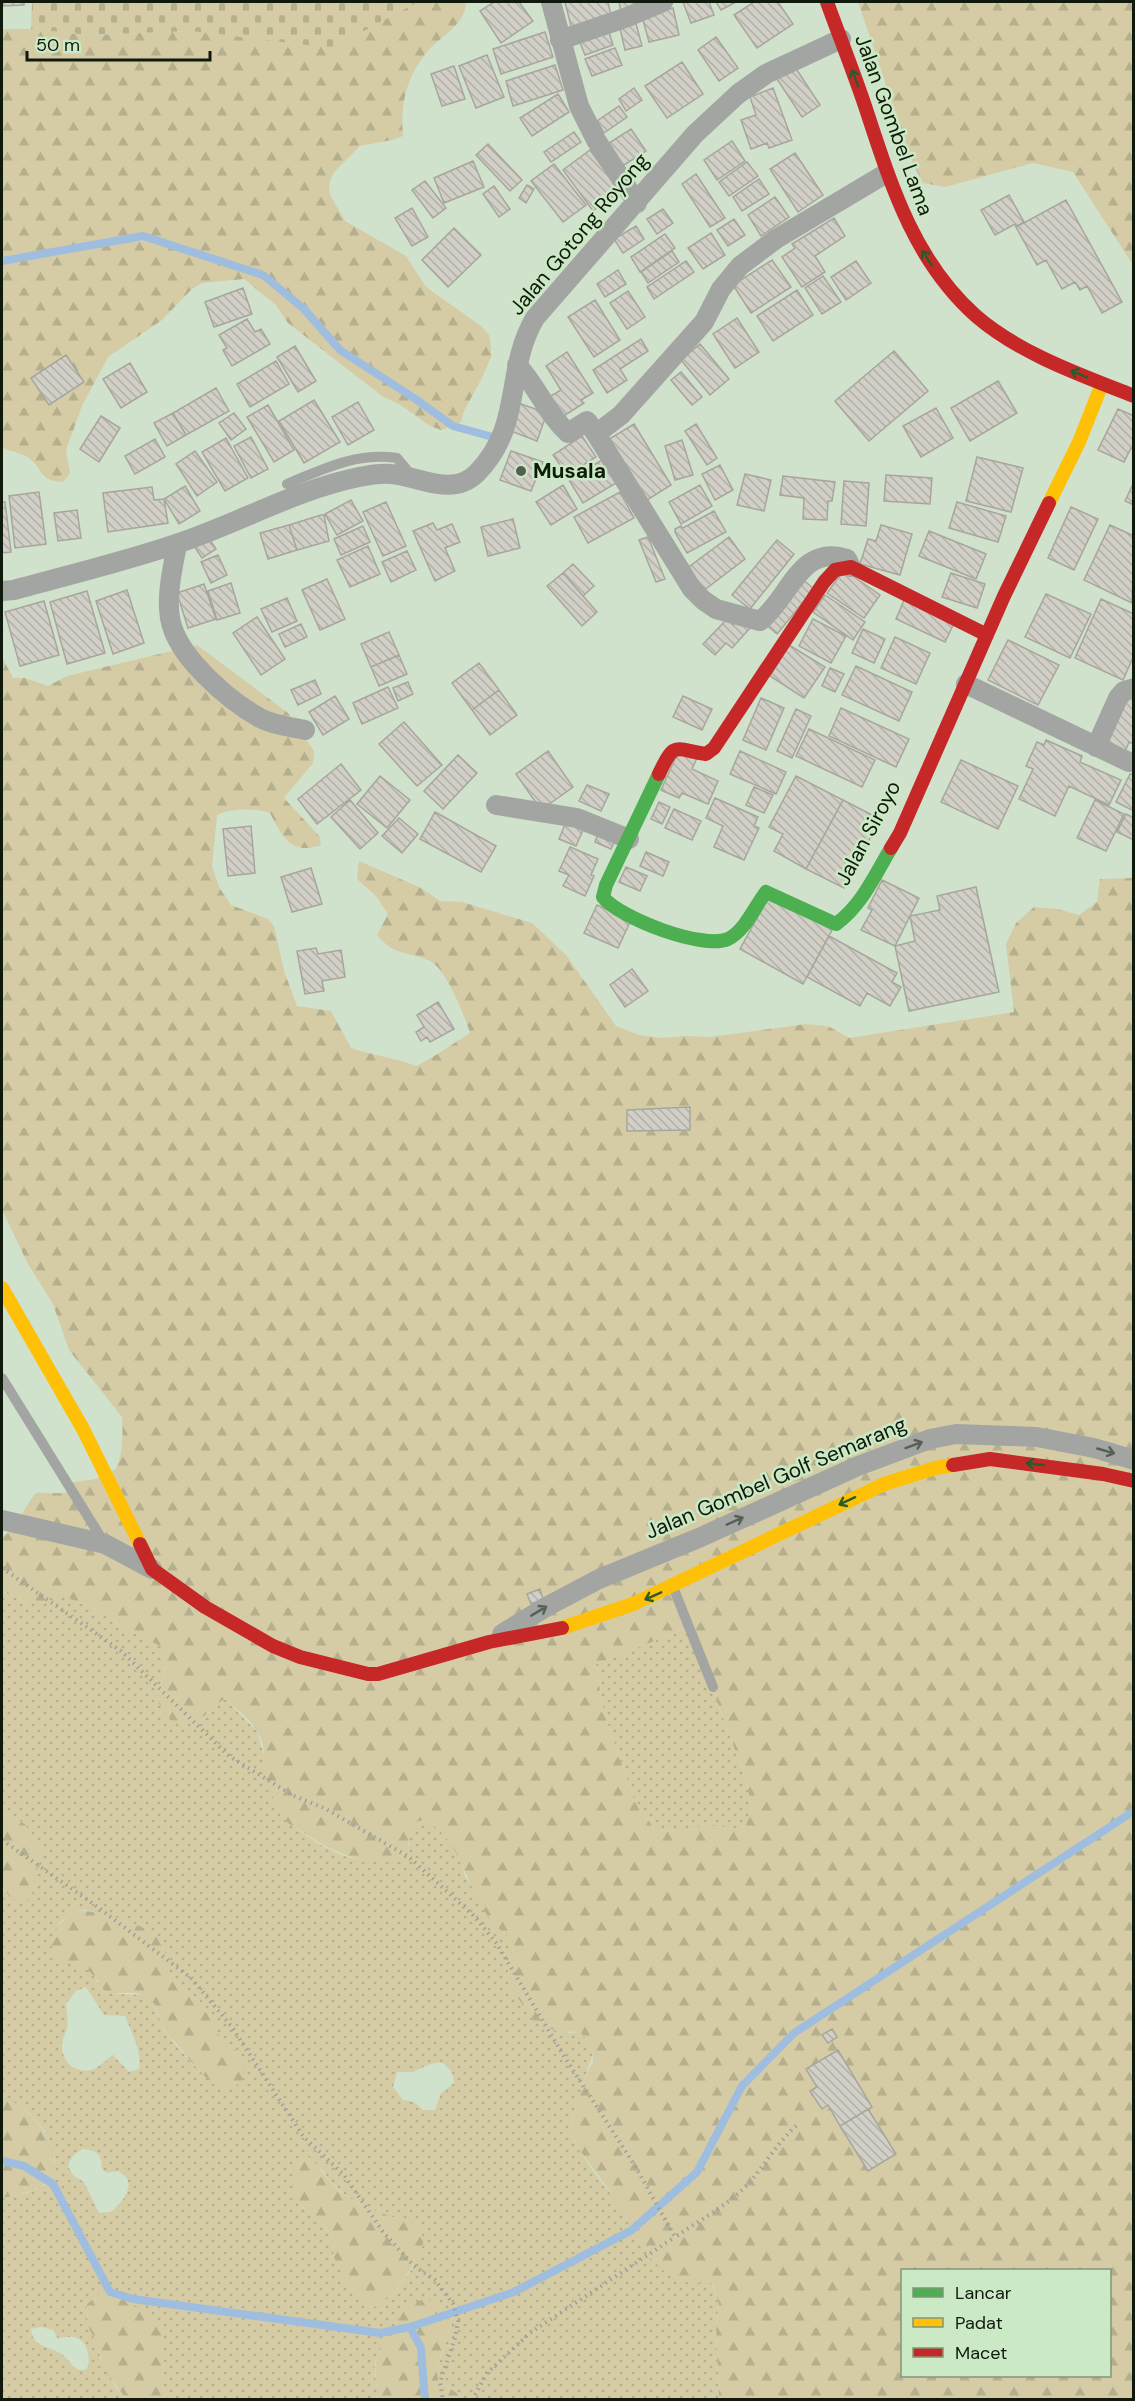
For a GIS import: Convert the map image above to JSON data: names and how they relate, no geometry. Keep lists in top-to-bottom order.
{
  "streets": {
    "main road": ["Jalan Gombel Lama", "Jalan Siroyo", "Jalan Gombel Golf Semarang"],
    "street": ["Jalan Gotong Royong"]
  },
  "crossings": [
    ["Jalan Gombel Lama", "Jalan Gotong Royong"],
    ["Jalan Gombel Lama", "Jalan Siroyo"]
  ],
  "one_way": ["Jalan Gombel Lama"],
  "places": ["Musala"],
  "legend": ["Lancar", "Padat", "Macet"],
  "scale_bar": "50 m"
}
